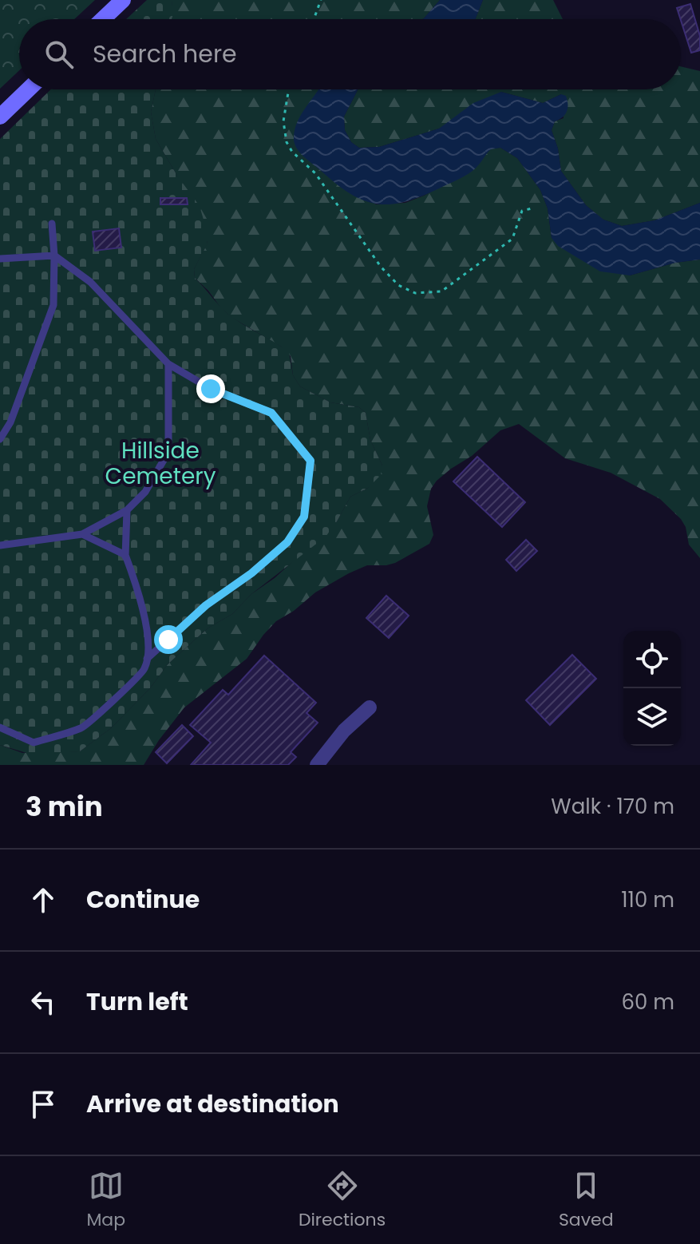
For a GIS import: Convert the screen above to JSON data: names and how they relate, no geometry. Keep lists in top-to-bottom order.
{
  "parks": ["Hillside Cemetery"],
  "page": {
    "search": "Search here",
    "heading": ["3 min", "Walk · 170 m"],
    "list": [
      ["Continue", "110 m"],
      ["Turn left", "60 m"],
      "Arrive at destination"
    ],
    "nav": ["Map", "Directions", "Saved"]
  }
}
